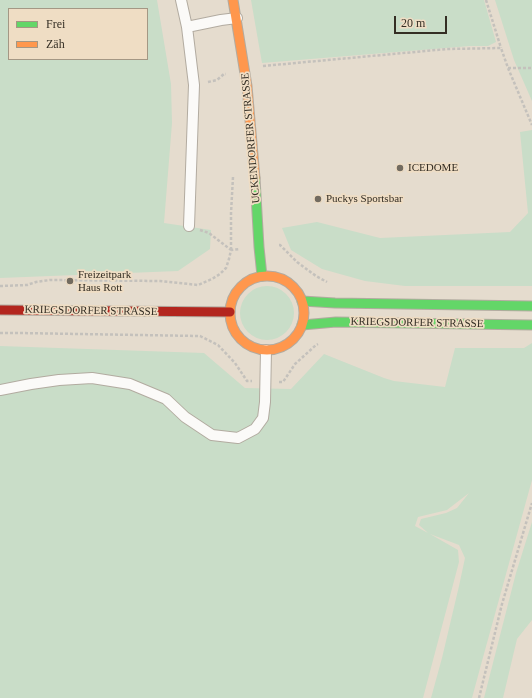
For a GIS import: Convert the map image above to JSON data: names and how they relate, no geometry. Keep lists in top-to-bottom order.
{
  "streets": {
    "main road": ["UCKENDORFER STRASSE", "KRIEGSDORFER STRASSE"]
  },
  "crossings": [
    ["UCKENDORFER STRASSE", "KRIEGSDORFER STRASSE"]
  ],
  "places": ["ICEDOME", "Puckys Sportsbar", "Freizeitpark Haus Rott"],
  "legend": ["Frei", "Zäh"],
  "scale_bar": "20 m"
}
